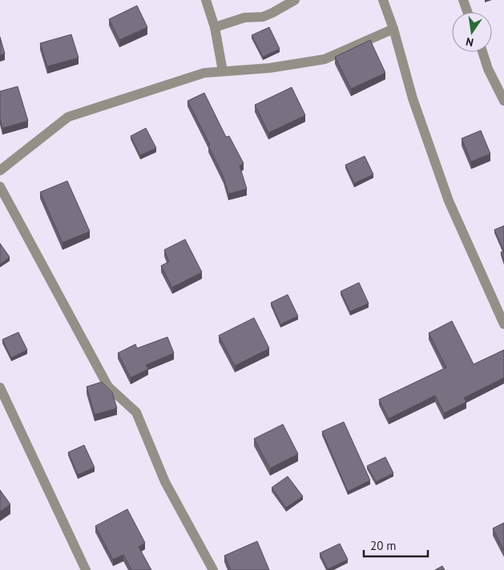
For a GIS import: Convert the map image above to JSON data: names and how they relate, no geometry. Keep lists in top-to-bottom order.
{
  "scale_bar": "20 m",
  "north": "bottom"
}
